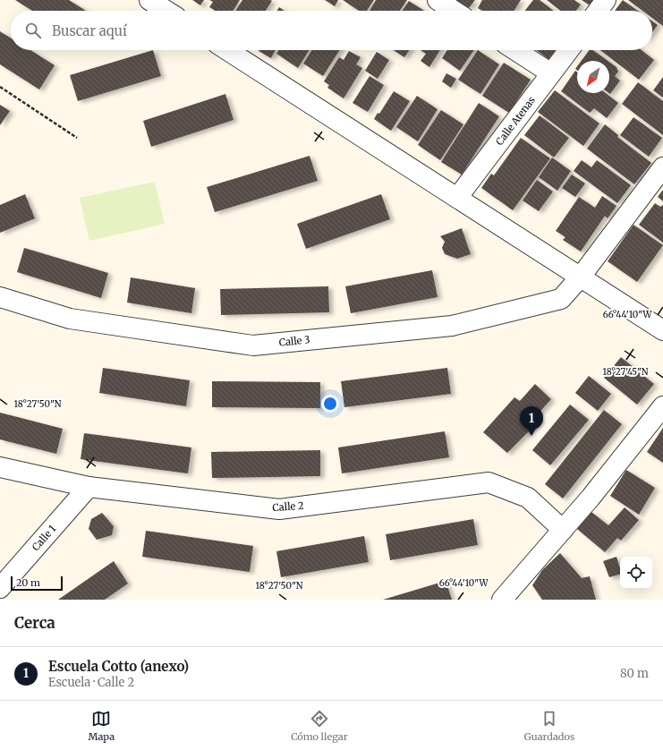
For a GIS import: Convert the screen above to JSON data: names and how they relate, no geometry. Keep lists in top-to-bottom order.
{
  "streets": {
    "street": [
      "Calle Atenas",
      "Calle 3",
      "Calle 2",
      "Calle 1"
    ]
  },
  "crossings": [
    ["Calle 2", "Calle 1"]
  ],
  "scale_bar": "20 m",
  "north": "bottom left",
  "page": {
    "search": "Buscar aquí",
    "pins": "1",
    "scale": "20 m",
    "heading": "Cerca",
    "list": [
      {
        "mark": "1",
        "name": "Escuela Cotto (anexo)",
        "note": "Escuela · Calle 2",
        "value": "80 m"
      }
    ],
    "nav": ["Mapa", "Cómo llegar", "Guardados"]
  },
  "coordinates": ["66°44'10\"W", "18°27'45\"N", "18°27'50\"N"]
}
